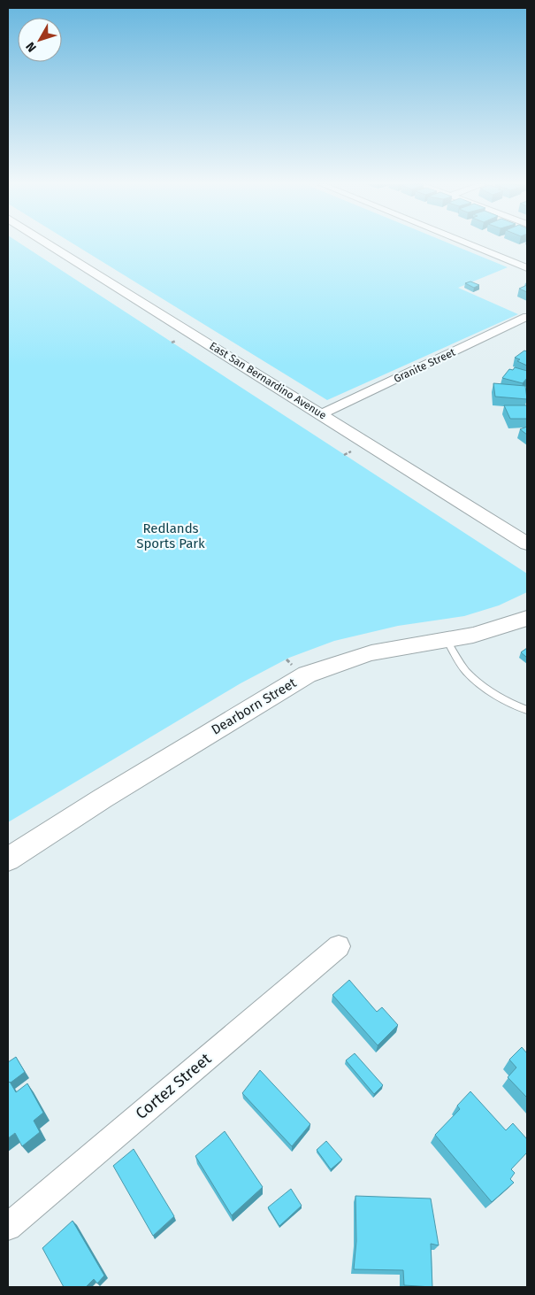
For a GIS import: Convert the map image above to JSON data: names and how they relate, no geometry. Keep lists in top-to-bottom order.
{
  "streets": {
    "street": [
      "Granite Street",
      "East San Bernardino Avenue",
      "Dearborn Street",
      "Cortez Street"
    ]
  },
  "crossings": [
    ["Granite Street", "East San Bernardino Avenue"]
  ],
  "parks": ["Redlands Sports Park"],
  "north": "bottom left"
}
